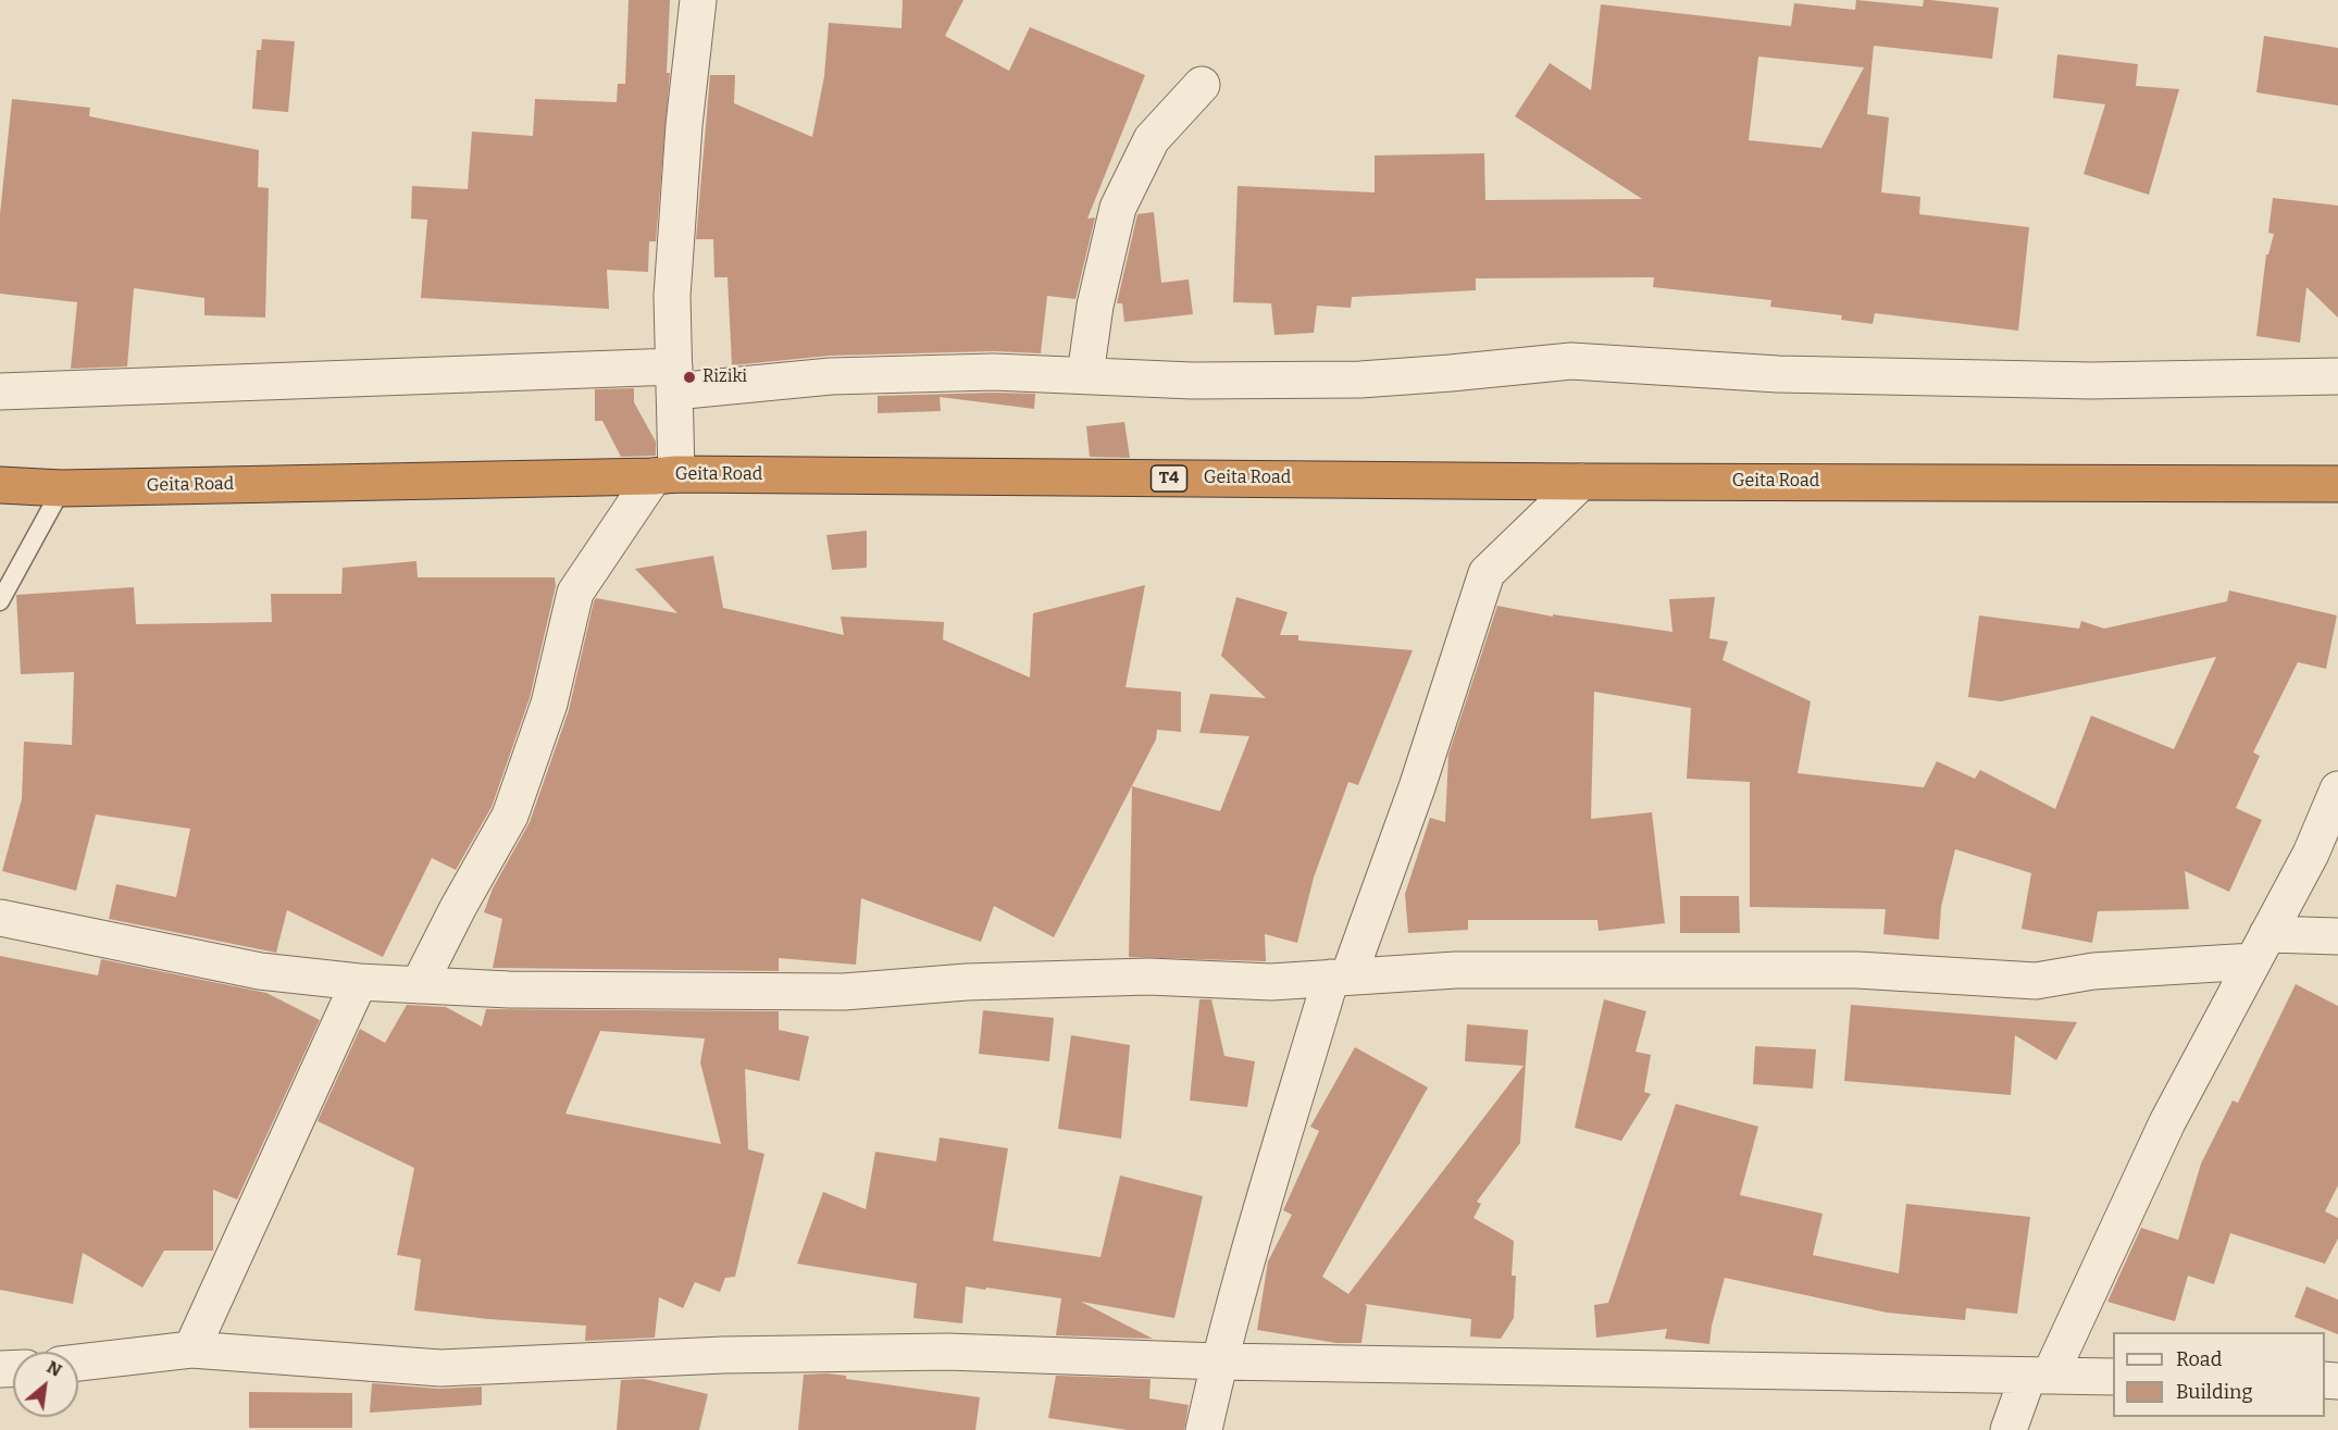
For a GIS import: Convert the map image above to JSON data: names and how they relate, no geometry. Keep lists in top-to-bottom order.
{
  "streets": {
    "highway": ["Geita Road", "T4"]
  },
  "places": ["Riziki"],
  "legend": ["Road", "Building"],
  "north": "top right"
}
